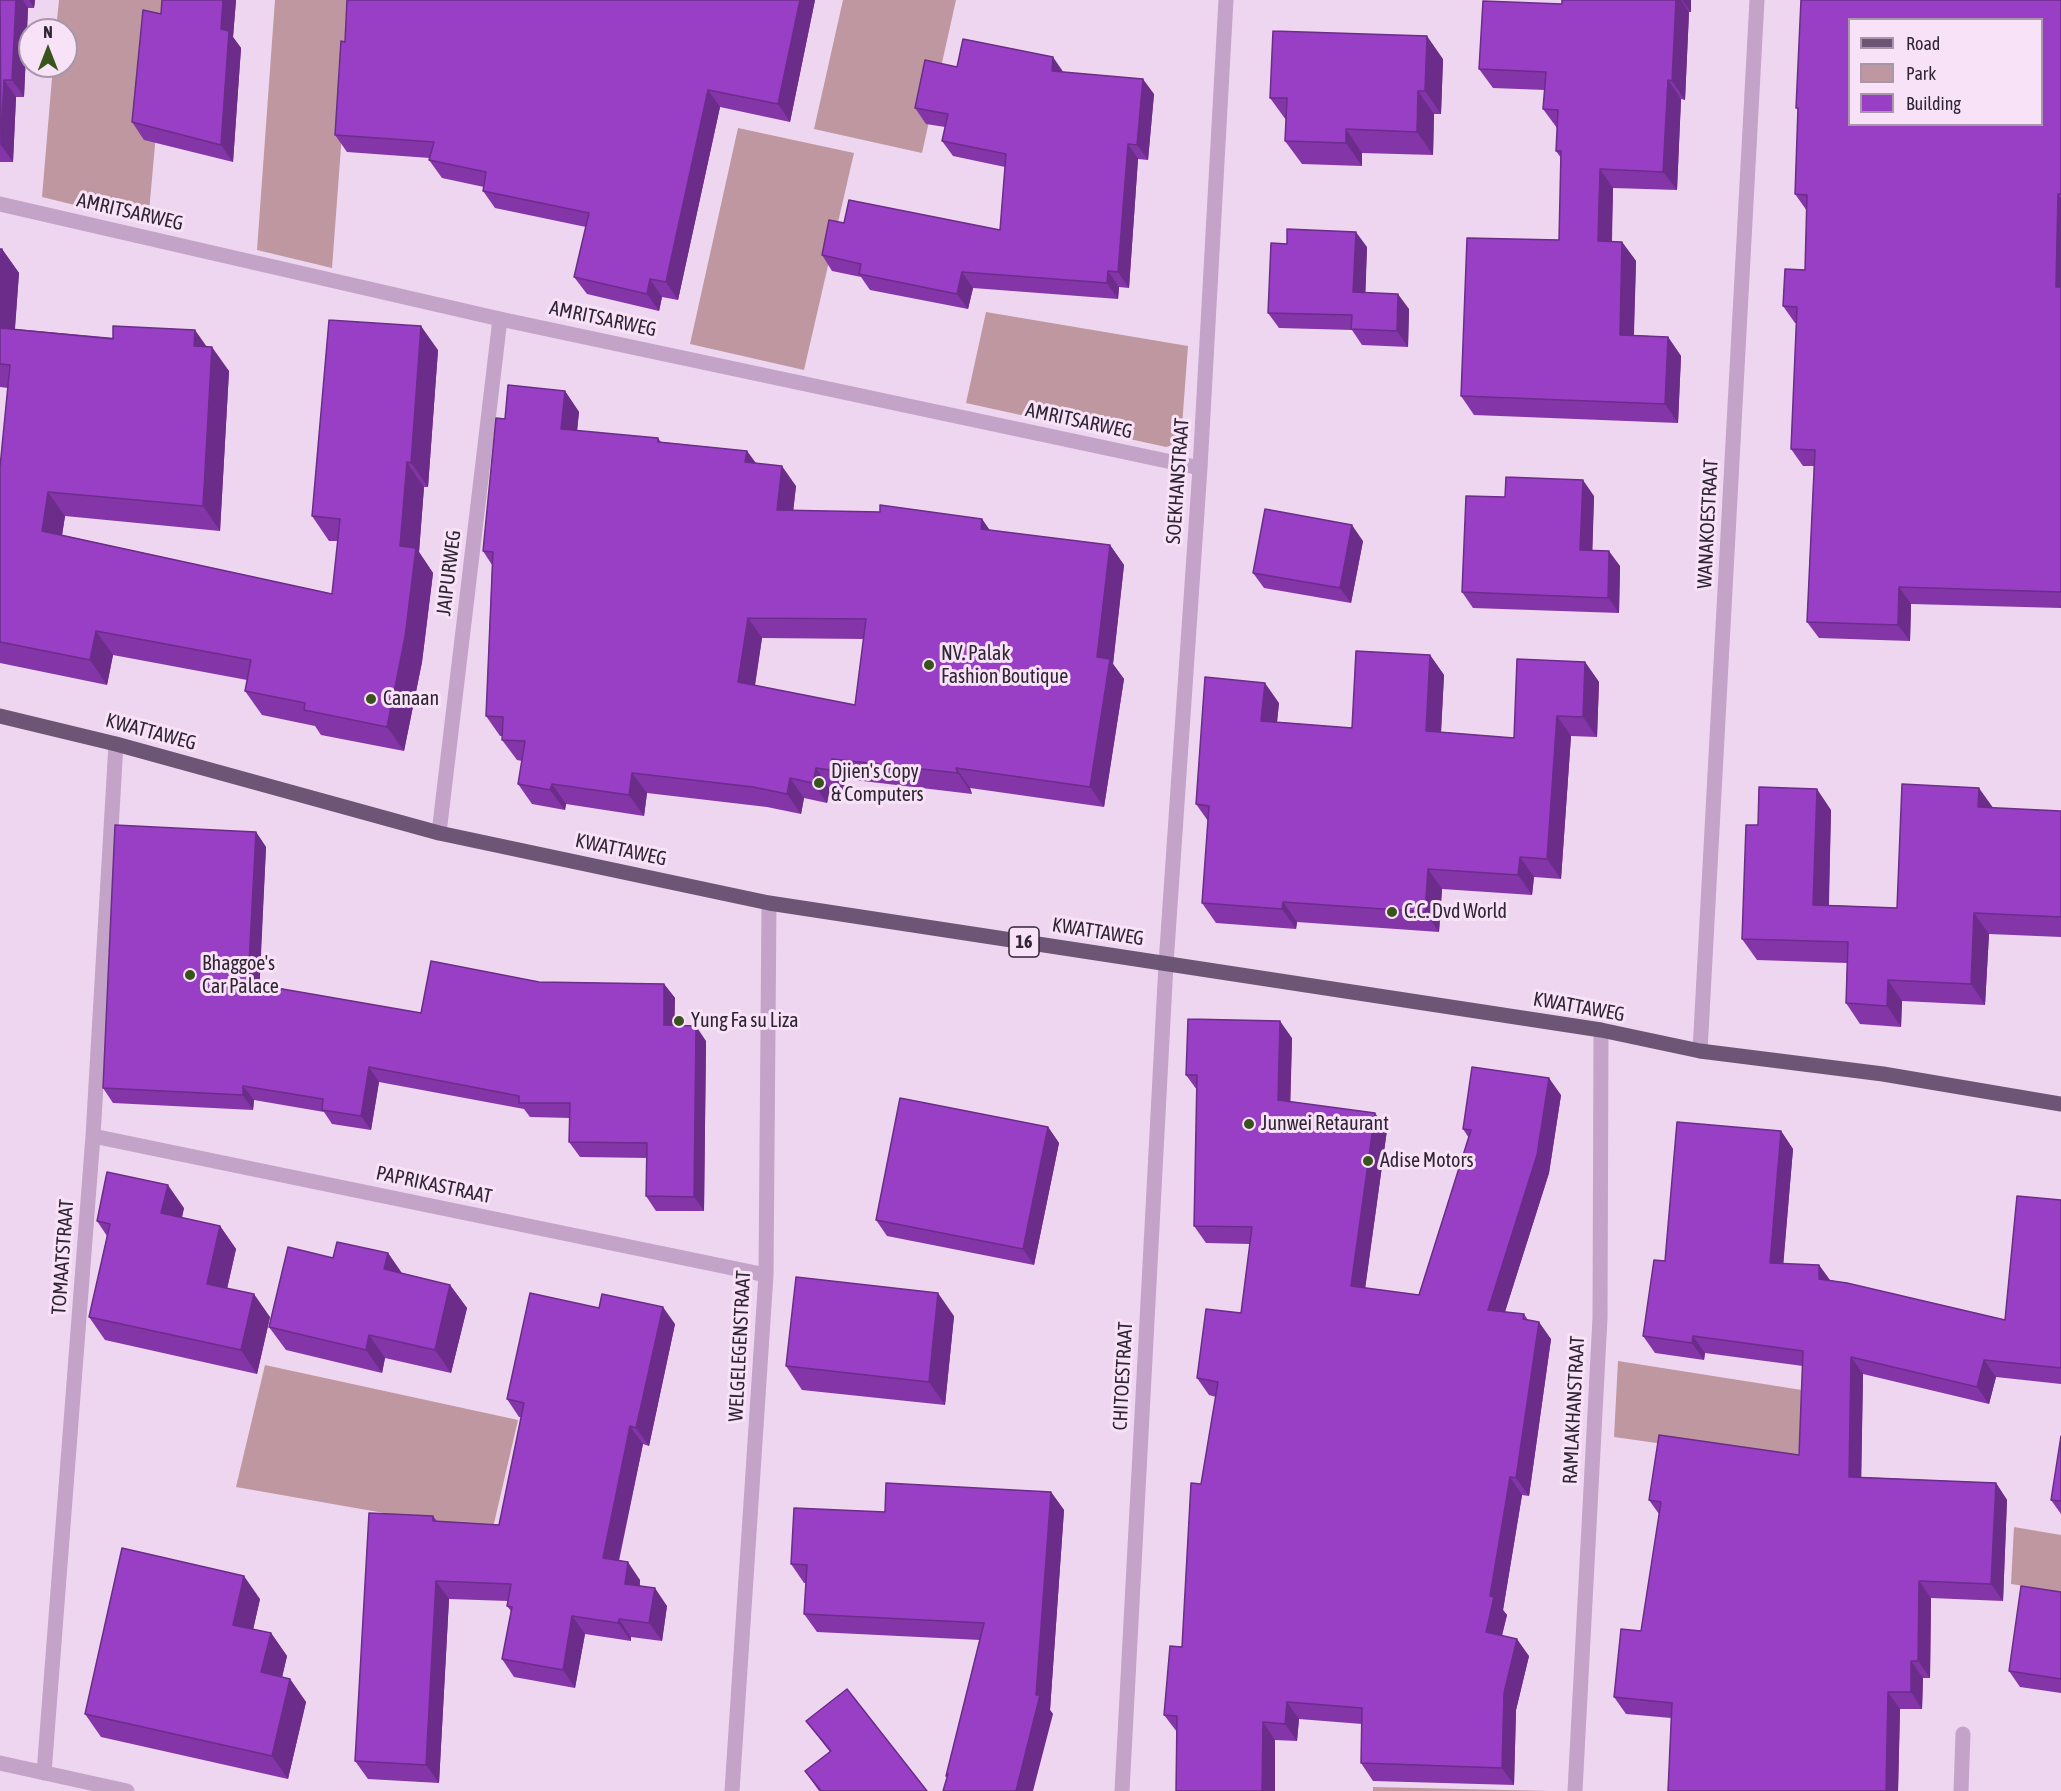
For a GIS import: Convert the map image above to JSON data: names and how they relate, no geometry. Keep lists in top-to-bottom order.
{
  "streets": {
    "main road": ["KWATTAWEG", "16"],
    "street": [
      "AMRITSARWEG",
      "SOEKHANSTRAAT",
      "WANAKOESTRAAT",
      "JAIPURWEG",
      "PAPRIKASTRAAT",
      "TOMAATSTRAAT",
      "WELGELEGENSTRAAT",
      "CHITOESTRAAT",
      "RAMLAKHANSTRAAT"
    ]
  },
  "crossings": [
    ["AMRITSARWEG", "SOEKHANSTRAAT"],
    ["AMRITSARWEG", "JAIPURWEG"],
    ["SOEKHANSTRAAT", "KWATTAWEG"],
    ["SOEKHANSTRAAT", "CHITOESTRAAT"],
    ["WANAKOESTRAAT", "KWATTAWEG"],
    ["JAIPURWEG", "KWATTAWEG"],
    ["KWATTAWEG", "TOMAATSTRAAT"],
    ["KWATTAWEG", "WELGELEGENSTRAAT"],
    ["KWATTAWEG", "CHITOESTRAAT"],
    ["KWATTAWEG", "RAMLAKHANSTRAAT"],
    ["PAPRIKASTRAAT", "TOMAATSTRAAT"],
    ["PAPRIKASTRAAT", "WELGELEGENSTRAAT"]
  ],
  "places": [
    "NV. Palak Fashion Boutique",
    "Canaan",
    "Djien's Copy & Computers",
    "C.C. Dvd World",
    "Bhaggoe's Car Palace",
    "Yung Fa su Liza",
    "Junwei Retaurant",
    "Adise Motors"
  ],
  "legend": ["Road", "Park", "Building"],
  "north": "top"
}
